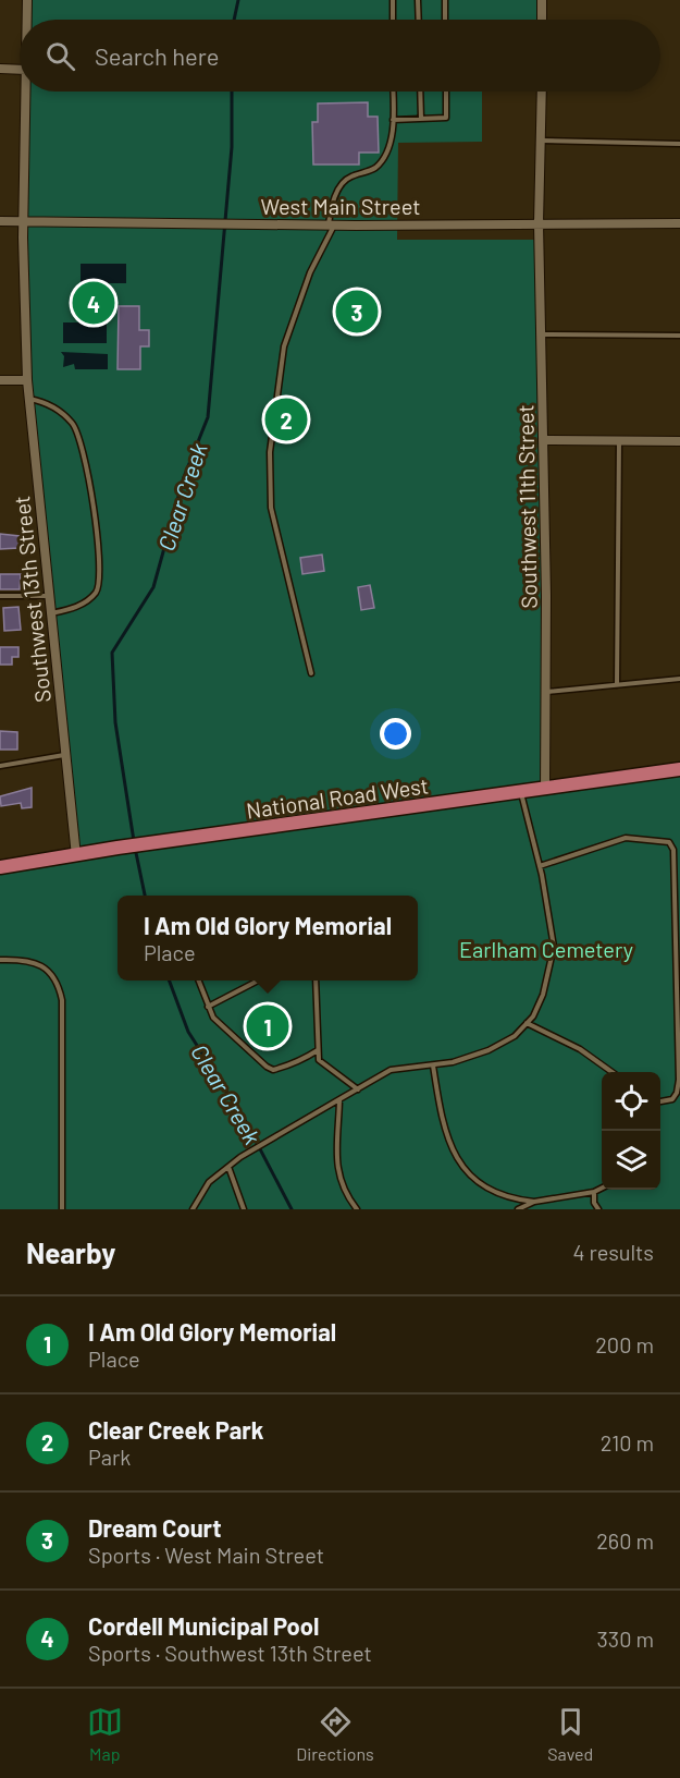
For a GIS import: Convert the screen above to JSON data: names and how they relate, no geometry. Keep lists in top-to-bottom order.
{
  "streets": {
    "main road": ["National Road West"],
    "street": ["West Main Street", "Southwest 11th Street", "Southwest 13th Street"]
  },
  "crossings": [
    ["West Main Street", "Southwest 11th Street"],
    ["West Main Street", "Southwest 13th Street"],
    ["Southwest 11th Street", "National Road West"],
    ["Southwest 13th Street", "National Road West"]
  ],
  "water": ["Clear Creek"],
  "parks": ["Earlham Cemetery"],
  "page": {
    "search": "Search here",
    "pins": [
      "4",
      "3",
      "2",
      "1"
    ],
    "popup": ["I Am Old Glory Memorial", "Place"],
    "heading": ["Nearby", "4 results"],
    "list": [
      {
        "mark": "1",
        "name": "I Am Old Glory Memorial",
        "note": "Place",
        "value": "200 m"
      },
      {
        "mark": "2",
        "name": "Clear Creek Park",
        "note": "Park",
        "value": "210 m"
      },
      {
        "mark": "3",
        "name": "Dream Court",
        "note": "Sports · West Main Street",
        "value": "260 m"
      },
      {
        "mark": "4",
        "name": "Cordell Municipal Pool",
        "note": "Sports · Southwest 13th Street",
        "value": "330 m"
      }
    ],
    "nav": ["Map", "Directions", "Saved"]
  }
}
